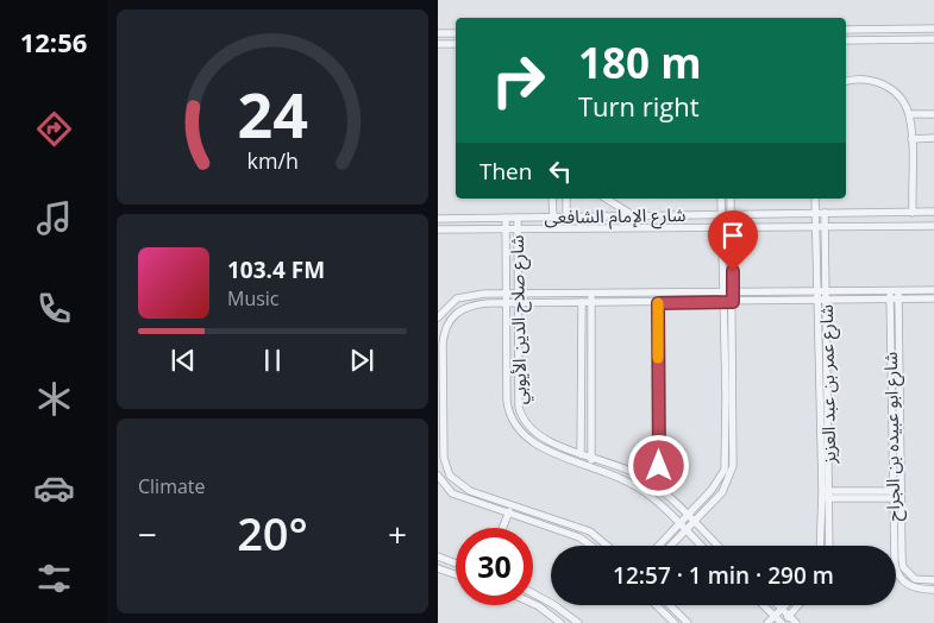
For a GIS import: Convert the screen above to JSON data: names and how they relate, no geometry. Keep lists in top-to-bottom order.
{
  "streets": {
    "street": [
      "شارع الإمام الشافعى",
      "شارع صلاح الدين الأيوبي",
      "شارع عمر بن عبد العزيز",
      "شارع ابو عبيده بن الجراح"
    ]
  },
  "crossings": [
    ["شارع الإمام الشافعى", "شارع صلاح الدين الأيوبي"],
    ["شارع الإمام الشافعى", "شارع عمر بن عبد العزيز"]
  ],
  "page": {
    "tabs": "12:56",
    "turn": ["180 m", "Turn right"],
    "then": "Then",
    "song": ["103.4 FM", "Music"],
    "tile": "Climate",
    "heat": ["−", "20°", "+"],
    "limit": "30",
    "trip": "12:57 · 1 min · 290 m",
    "gauge": ["24", "km/h"]
  }
}
